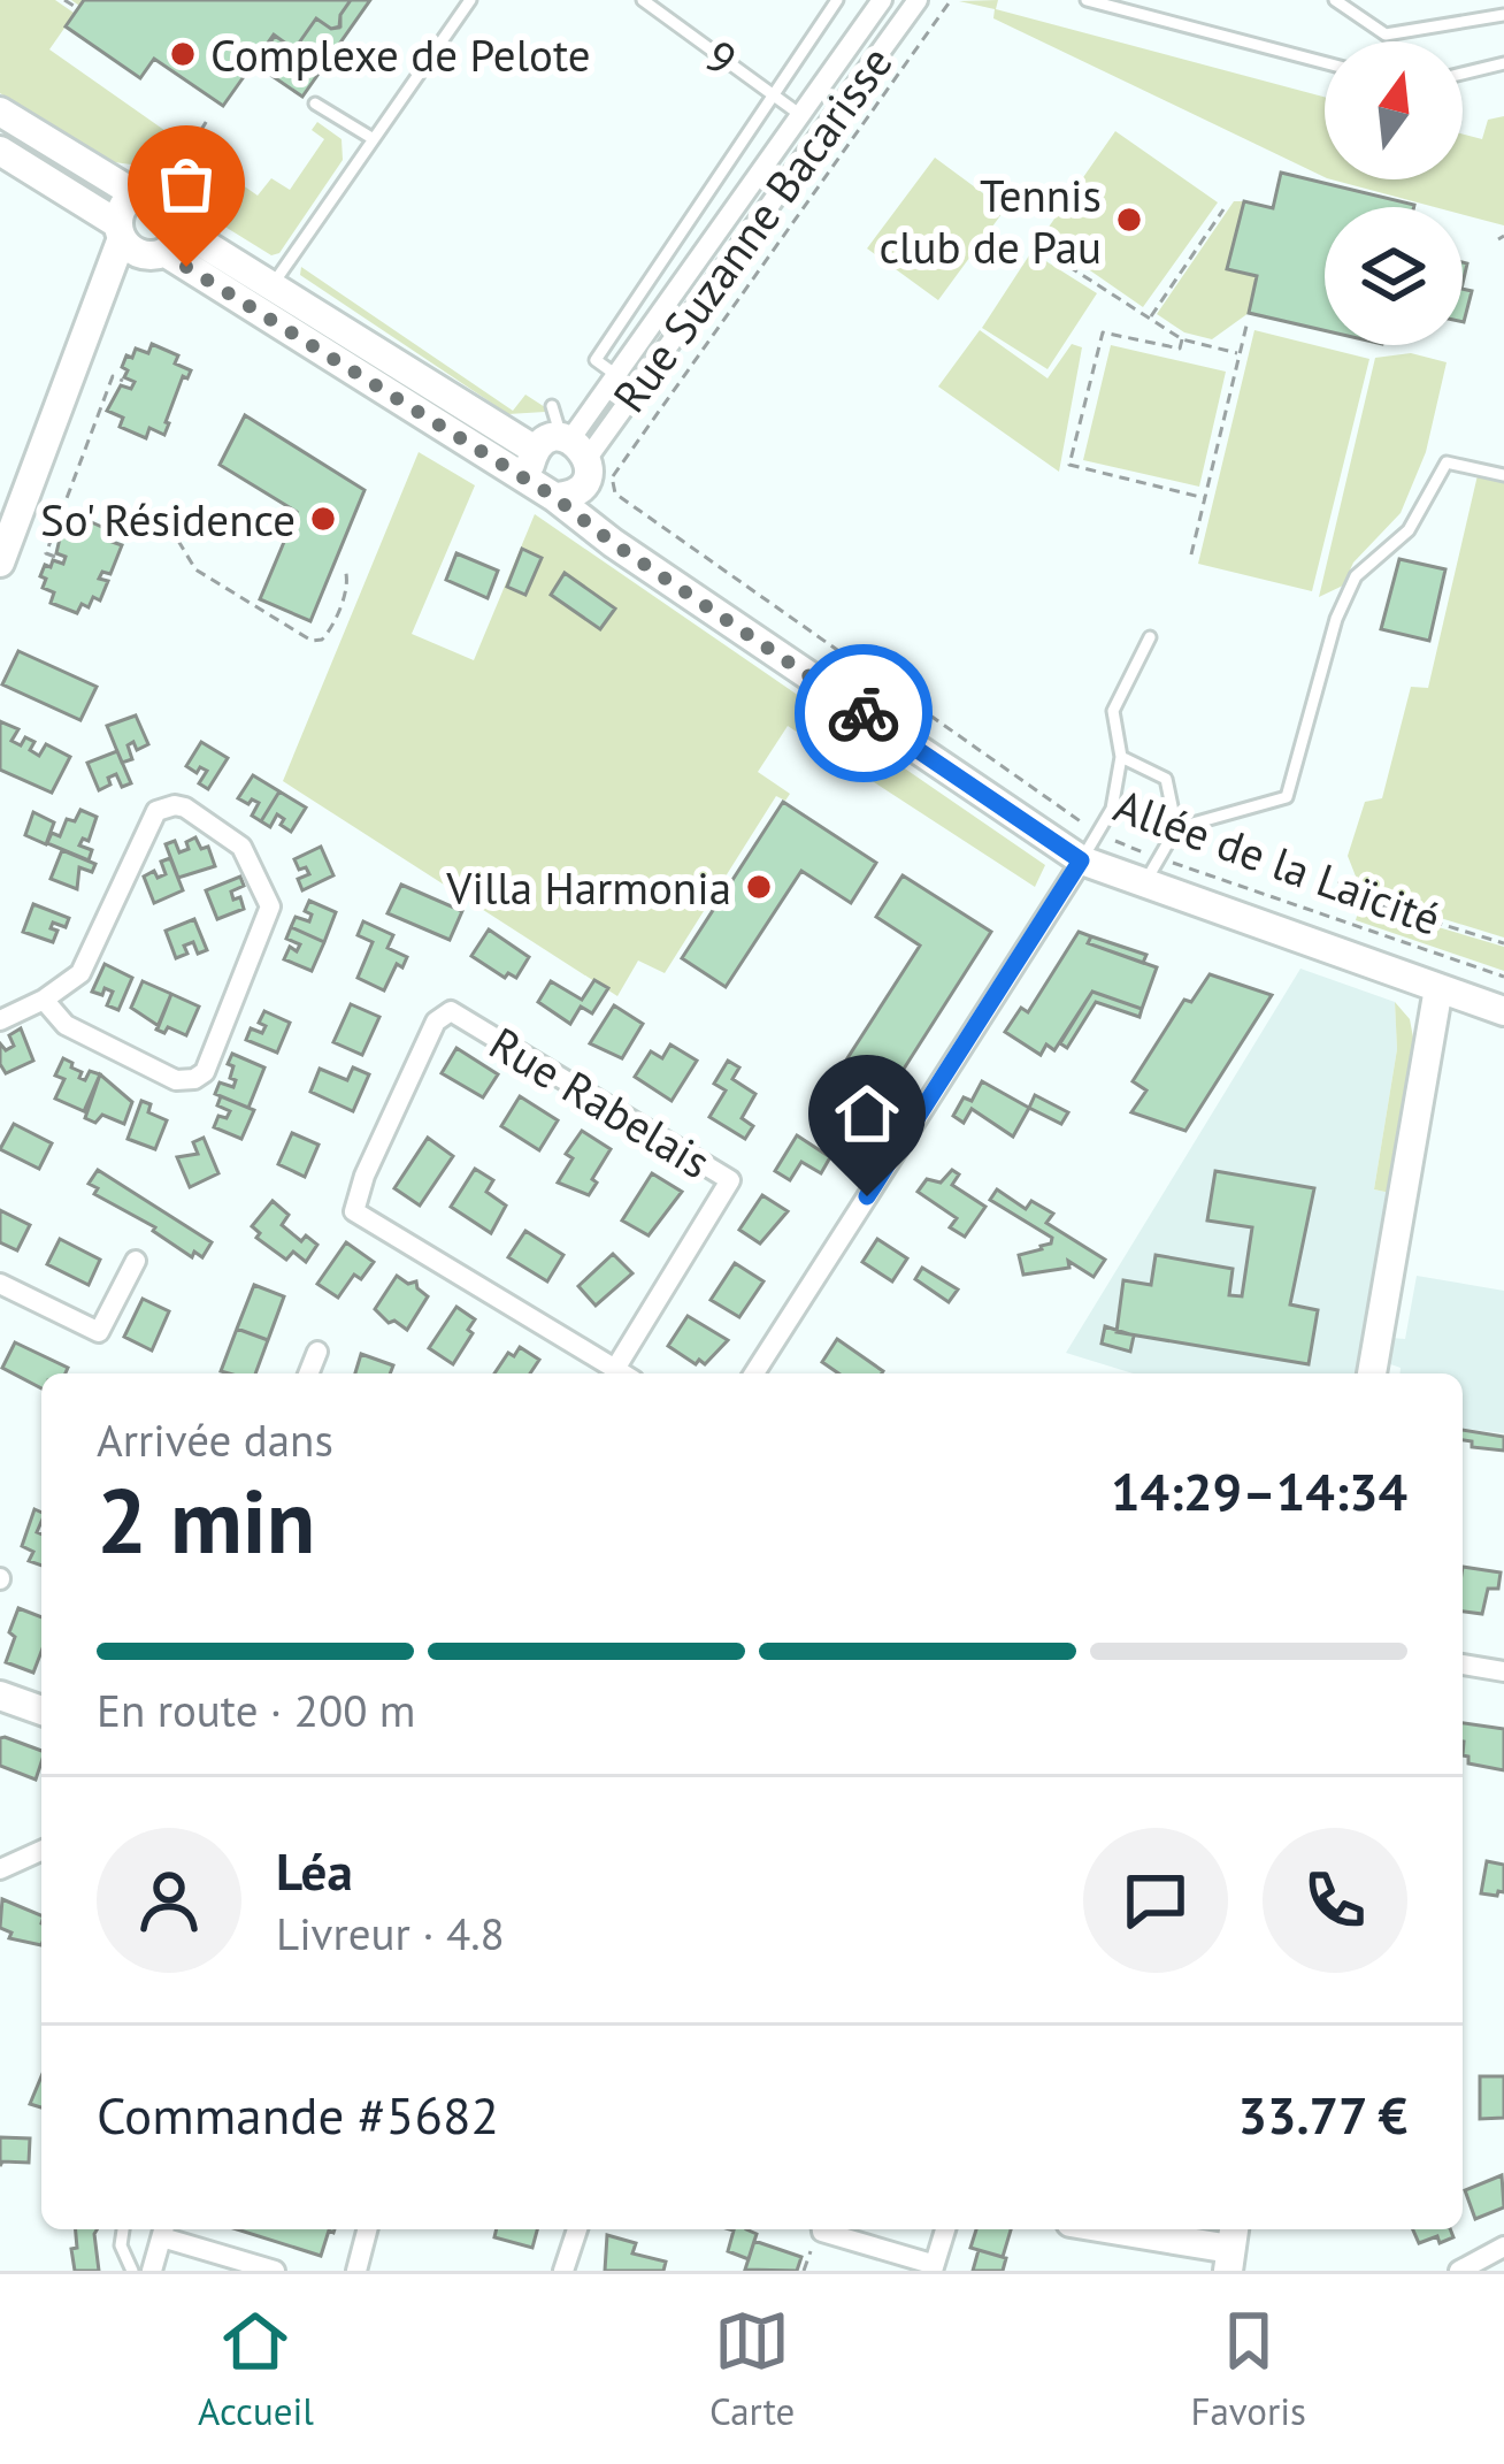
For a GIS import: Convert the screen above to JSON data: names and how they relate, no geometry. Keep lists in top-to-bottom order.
{
  "streets": {
    "street": ["Rue Suzanne Bacarisse", "Rue Rabelais"],
    "lane": ["9"],
    "path": ["Allée de la Laïcité"]
  },
  "crossings": [
    ["9", "Rue Suzanne Bacarisse"],
    ["Rue Suzanne Bacarisse", "Allée de la Laïcité"]
  ],
  "places": [
    "Complexe de Pelote",
    "Tennis club de Pau",
    "So' Résidence",
    "Villa Harmonia"
  ],
  "north": "top",
  "page": {
    "heading": ["2 min", "Arrivée dans", "14:29–14:34"],
    "panel": [
      "Léa",
      "Livreur · 4.8",
      "Commande #5682",
      "33.77 €"
    ],
    "bar": "En route · 200 m",
    "tabs": ["Accueil", "Carte", "Favoris"]
  }
}
